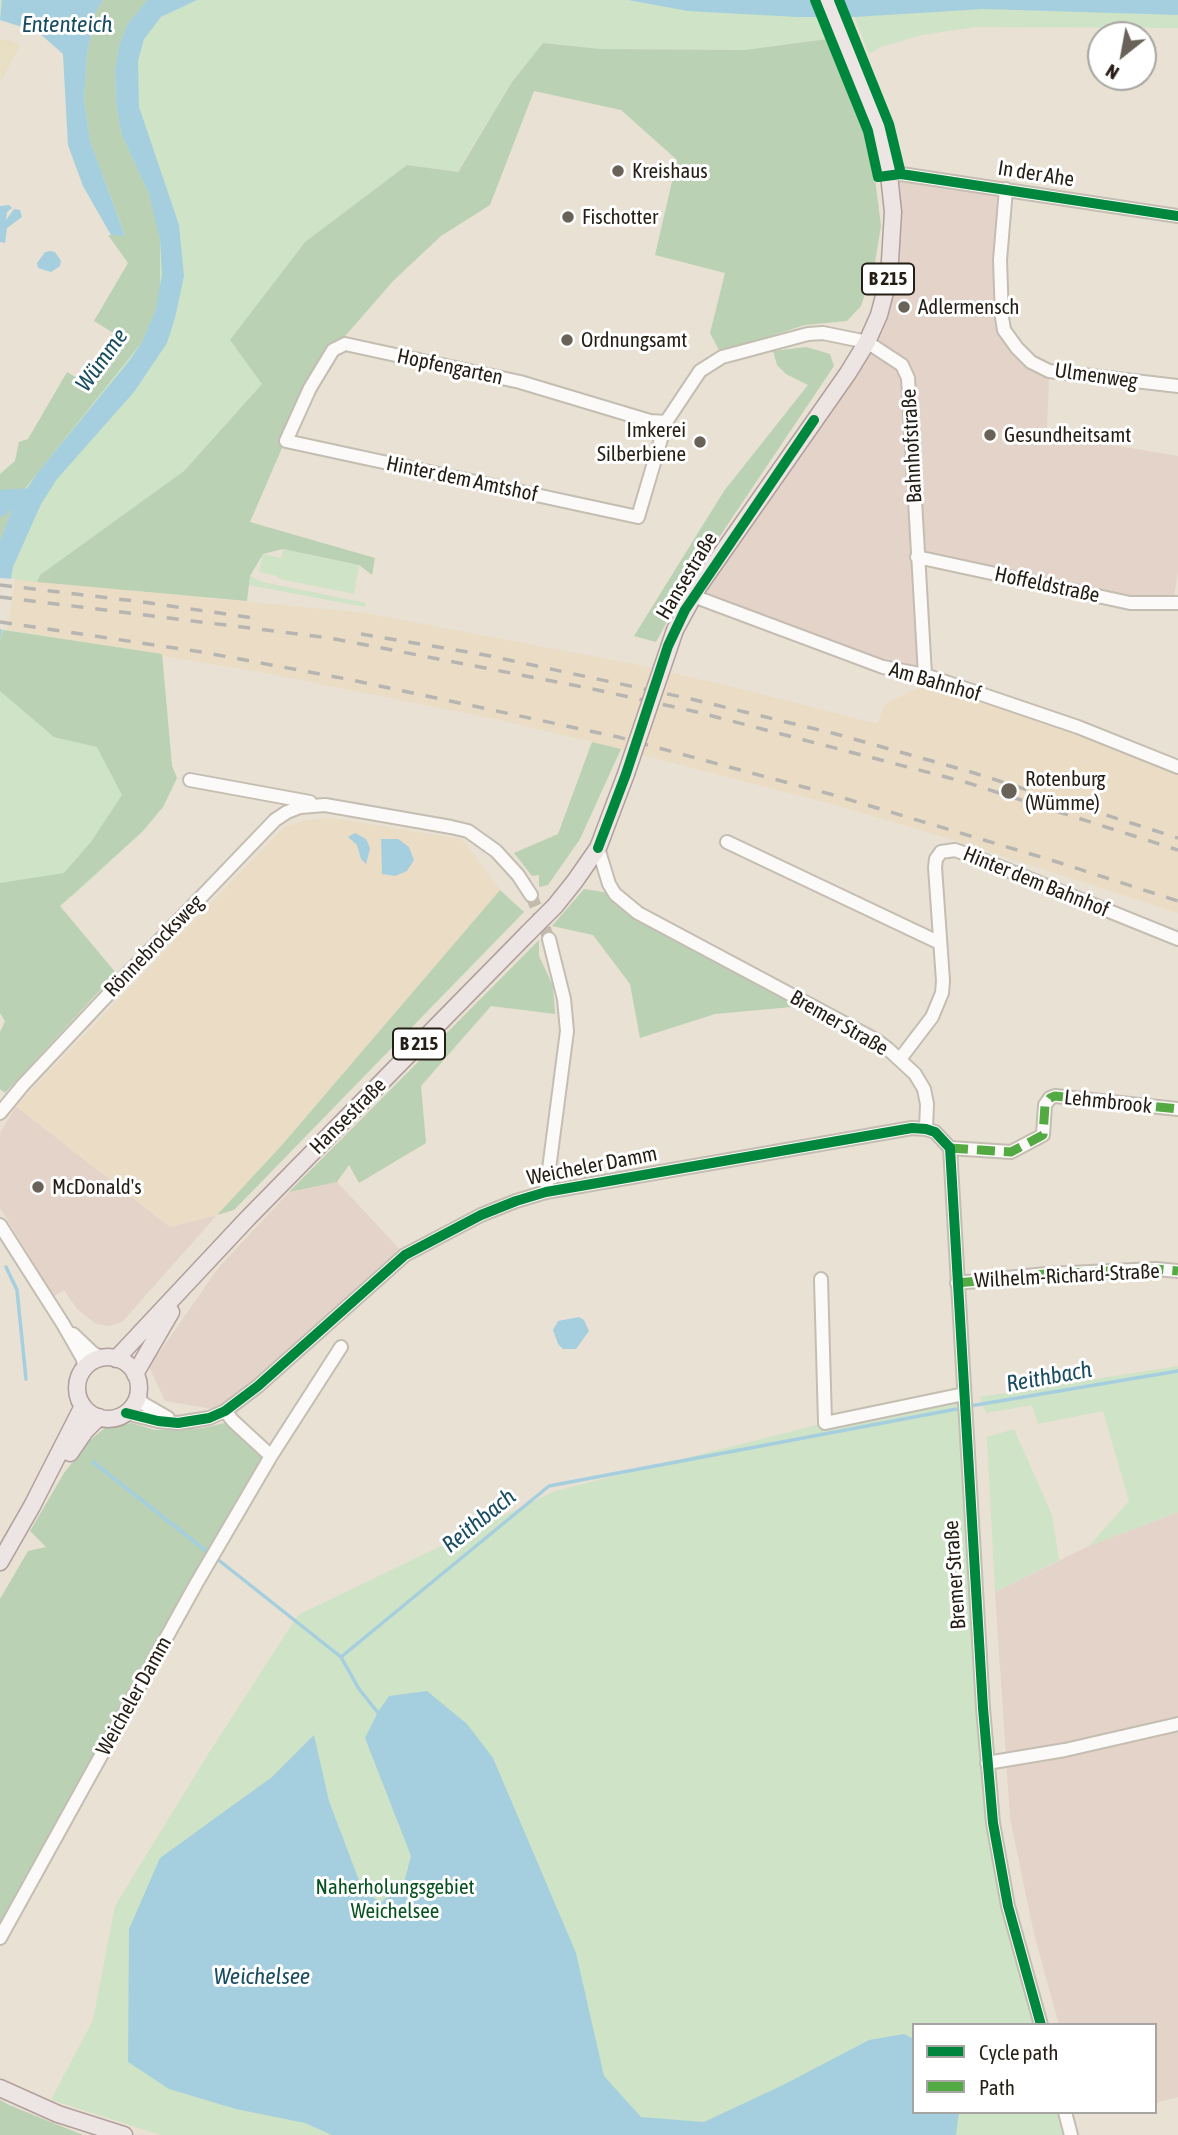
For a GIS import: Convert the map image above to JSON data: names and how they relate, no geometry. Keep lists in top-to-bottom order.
{
  "streets": {
    "main road": ["B 215", "Hansestraße"],
    "street": [
      "In der Ahe",
      "Hopfengarten",
      "Ulmenweg",
      "Bahnhofstraße",
      "Hinter dem Amtshof",
      "Hoffeldstraße",
      "Am Bahnhof",
      "Hinter dem Bahnhof",
      "Rönnebrocksweg",
      "Bremer Straße",
      "Lehmbrook",
      "Weicheler Damm",
      "Wilhelm-Richard-Straße"
    ]
  },
  "crossings": [
    ["In der Ahe", "B 215"],
    ["In der Ahe", "Ulmenweg"],
    ["B 215", "Bahnhofstraße"],
    ["B 215", "Hansestraße"],
    ["Hopfengarten", "Hinter dem Amtshof"],
    ["Bahnhofstraße", "Hansestraße"],
    ["Bahnhofstraße", "Hoffeldstraße"],
    ["Bahnhofstraße", "Am Bahnhof"],
    ["Hansestraße", "Am Bahnhof"],
    ["Hansestraße", "Bremer Straße"],
    ["Hansestraße", "Weicheler Damm"],
    ["Hinter dem Bahnhof", "Bremer Straße"],
    ["Bremer Straße", "Lehmbrook"],
    ["Bremer Straße", "Weicheler Damm"],
    ["Bremer Straße", "Wilhelm-Richard-Straße"]
  ],
  "water": [
    "Ententeich",
    "Wümme",
    "Reithbach",
    "Weichelsee"
  ],
  "parks": ["Naherholungsgebiet Weichelsee"],
  "places": [
    "Kreishaus",
    "Fischotter",
    "Adlermensch",
    "Ordnungsamt",
    "Gesundheitsamt",
    "Imkerei Silberbiene",
    "Rotenburg (Wümme)",
    "McDonald's"
  ],
  "legend": ["Cycle path", "Path"],
  "north": "bottom left"
}
